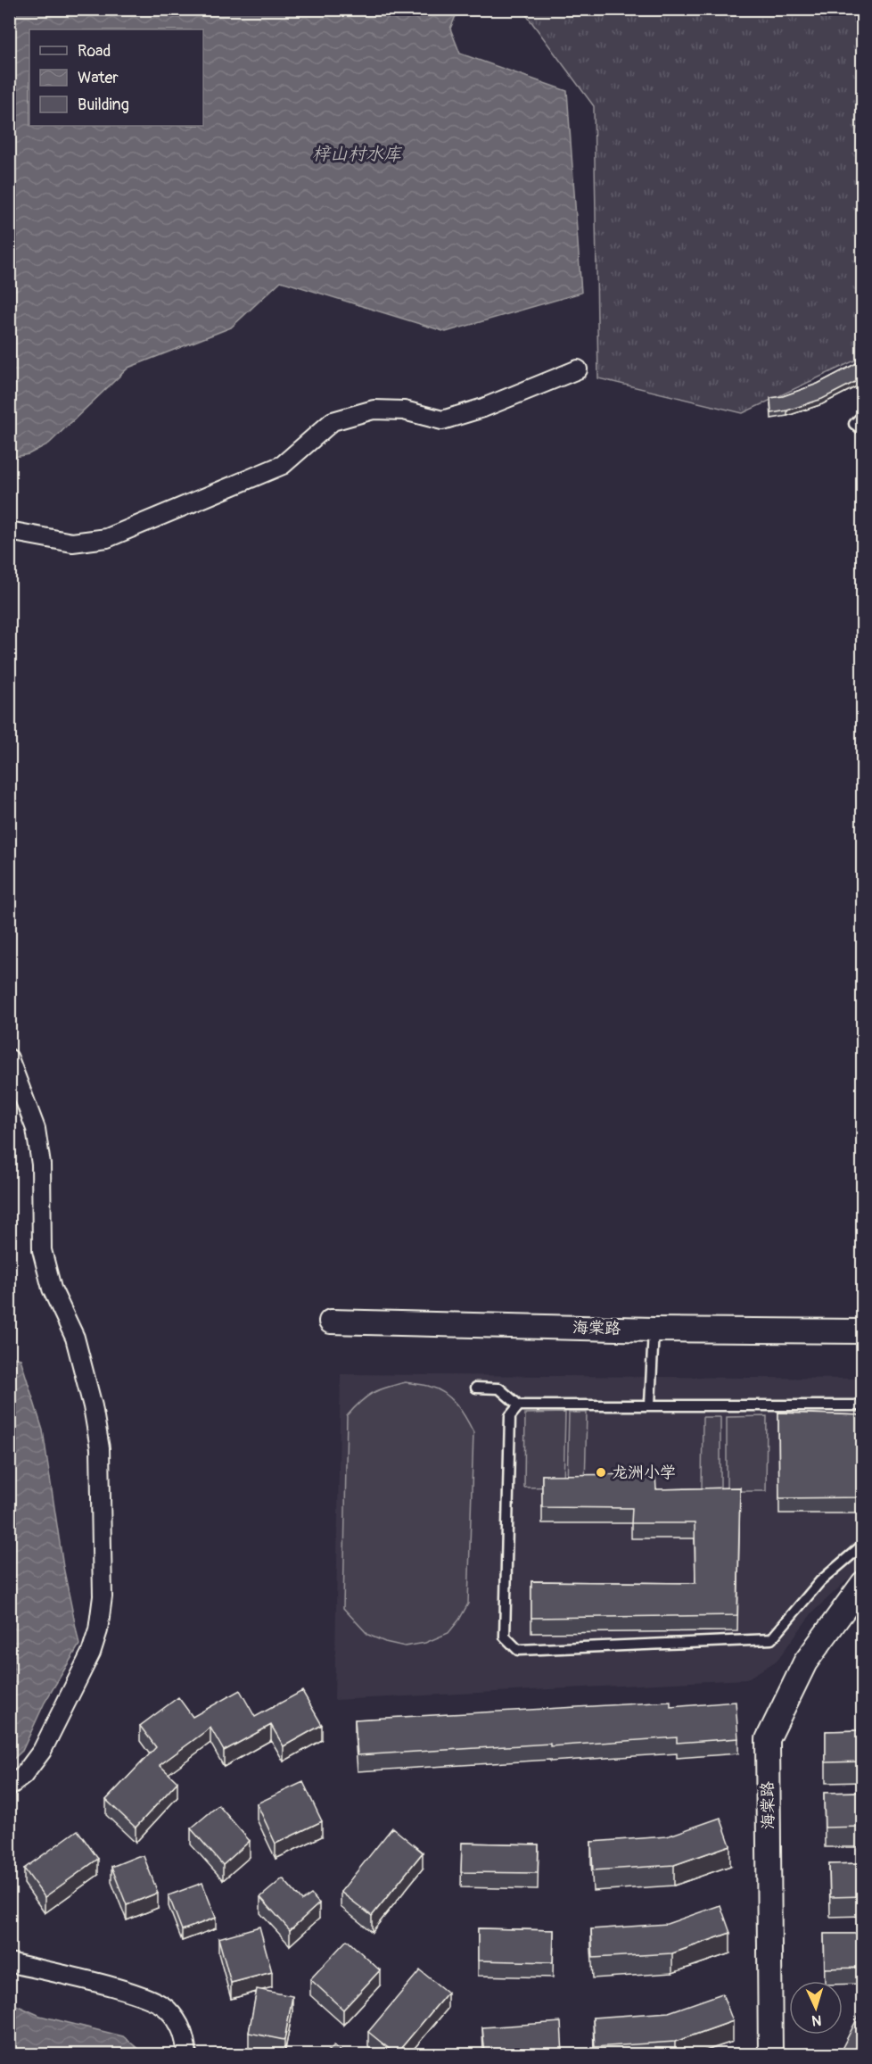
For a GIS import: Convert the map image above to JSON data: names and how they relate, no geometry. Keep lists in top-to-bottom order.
{
  "streets": {
    "street": ["海棠路"]
  },
  "water": ["梓山村水库"],
  "places": ["龙洲小学"],
  "legend": ["Road", "Water", "Building"],
  "north": "bottom"
}
